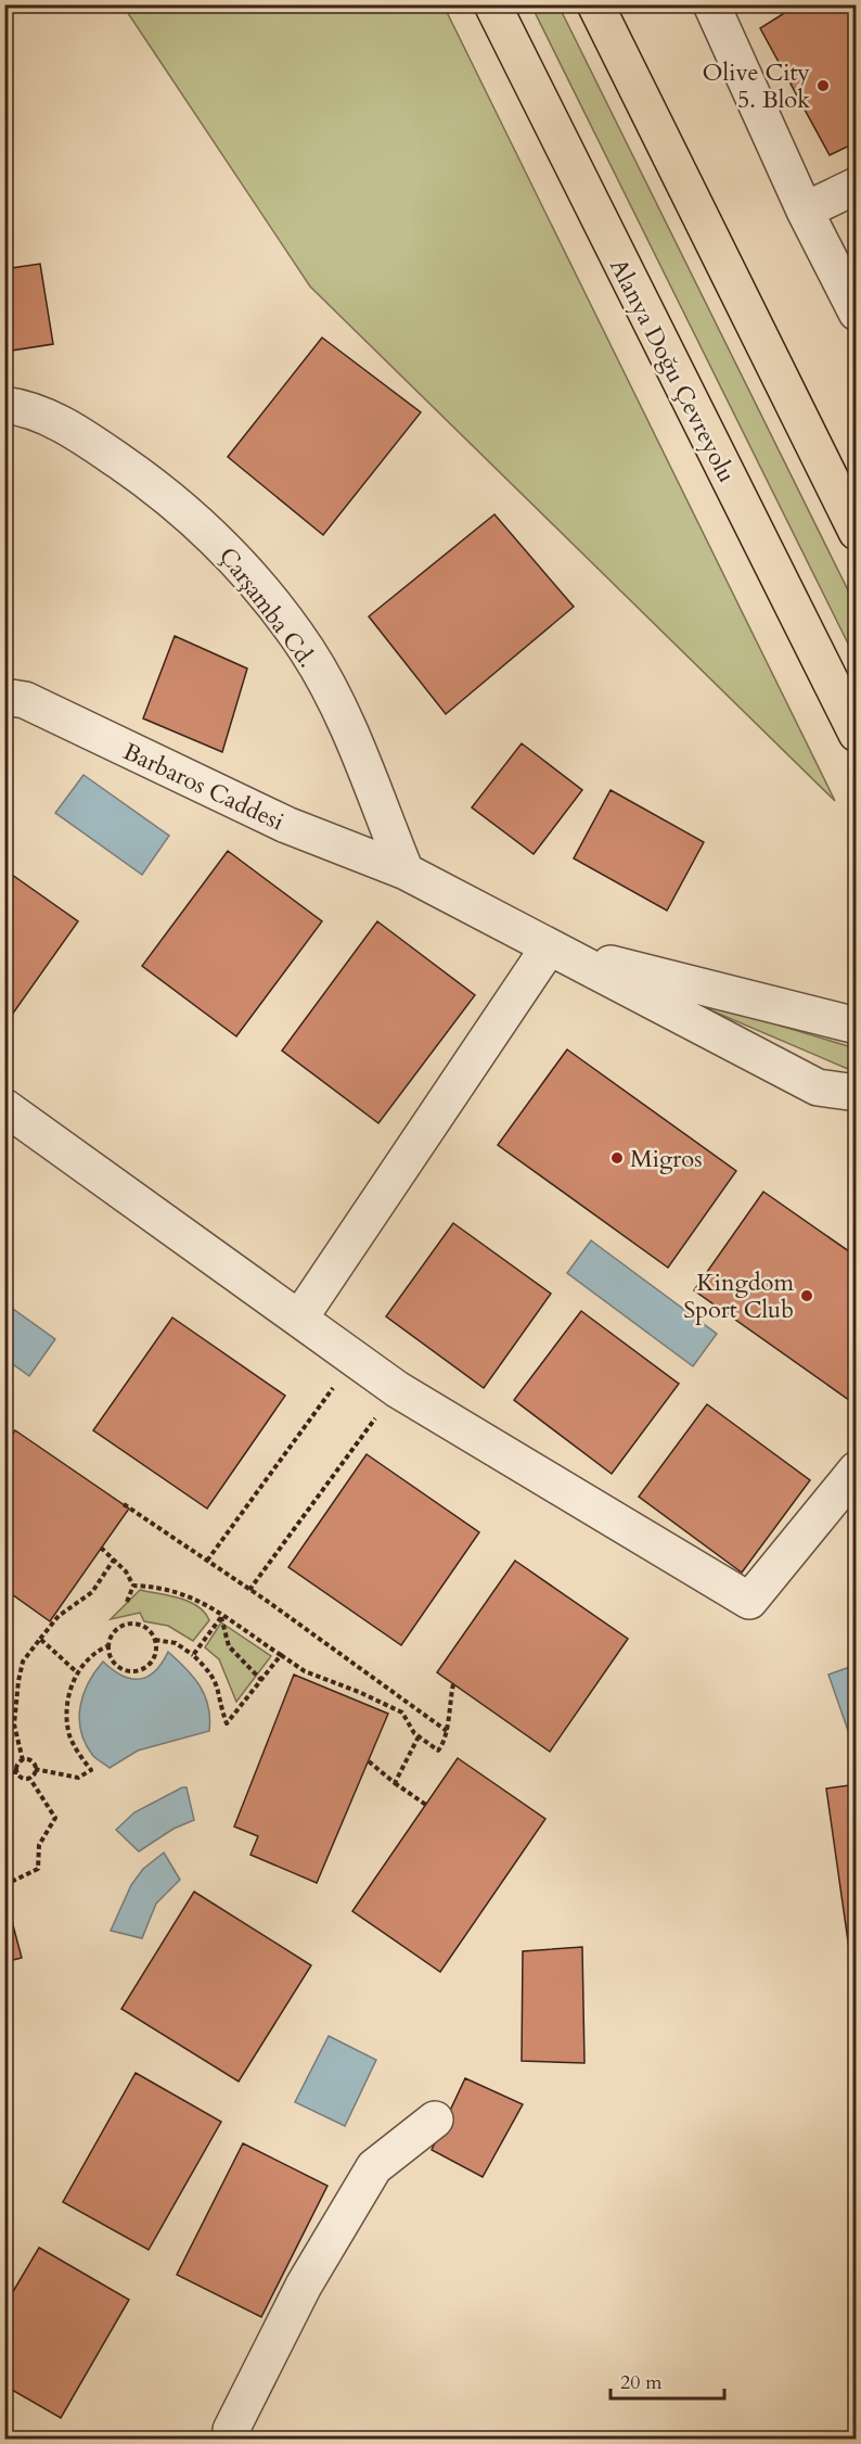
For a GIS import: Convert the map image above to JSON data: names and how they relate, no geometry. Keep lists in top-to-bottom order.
{
  "streets": {
    "highway": ["Alanya Doğu Çevreyolu"],
    "street": ["Çarşamba Cd.", "Barbaros Caddesi"]
  },
  "crossings": [
    ["Çarşamba Cd.", "Barbaros Caddesi"]
  ],
  "places": ["Olive City 5. Blok", "Migros", "Kingdom Sport Club"],
  "scale_bar": "20 m"
}
